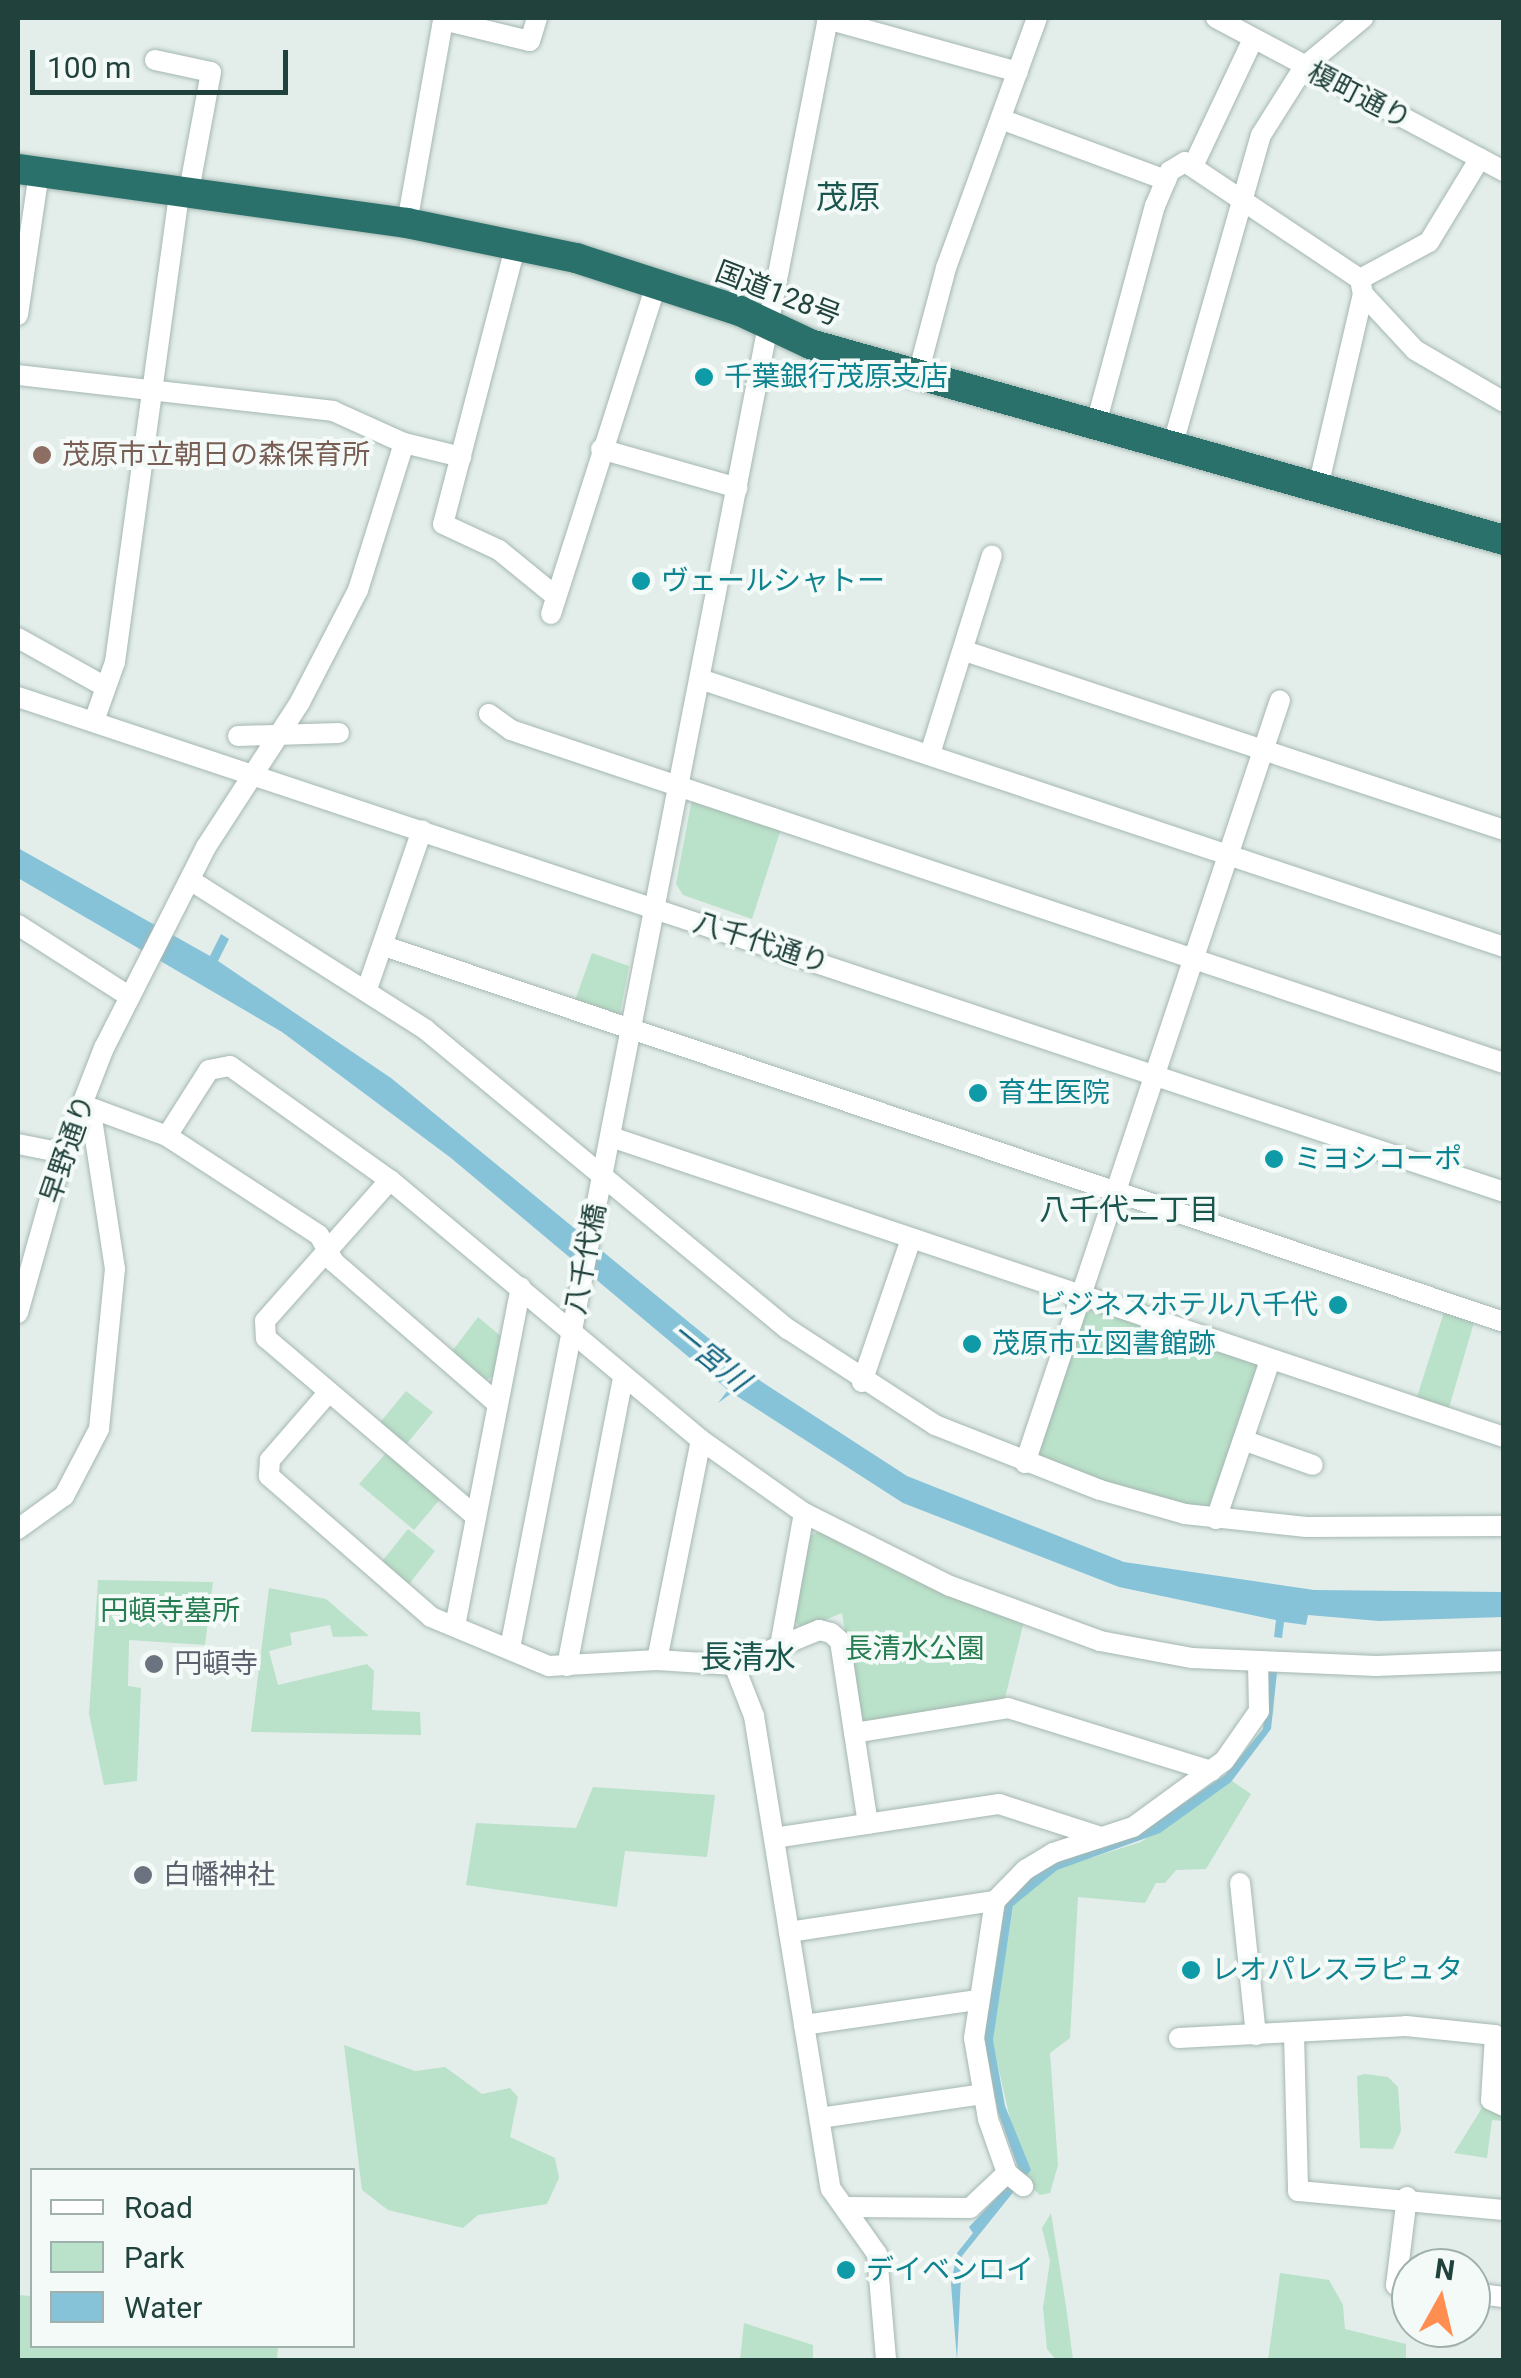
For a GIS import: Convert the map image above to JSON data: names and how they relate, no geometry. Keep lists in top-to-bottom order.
{
  "streets": {
    "highway": ["国道128号"],
    "street": [
      "榎町通り",
      "八千代通り",
      "早野通り",
      "八千代橋"
    ]
  },
  "crossings": [
    ["国道128号", "八千代橋"],
    ["八千代通り", "八千代橋"]
  ],
  "districts": ["茂原", "八千代二丁目", "長清水"],
  "water": ["一宮川"],
  "parks": ["円頓寺墓所", "長清水公園"],
  "places": [
    "千葉銀行茂原支店",
    "茂原市立朝日の森保育所",
    "ヴェールシャトー",
    "育生医院",
    "ミヨシコーポ",
    "ビジネスホテル八千代",
    "茂原市立図書館跡",
    "円頓寺",
    "白幡神社",
    "レオパレスラピュタ",
    "デイベンロイ"
  ],
  "legend": ["Road", "Park", "Water"],
  "scale_bar": "100 m",
  "north": "top"
}
